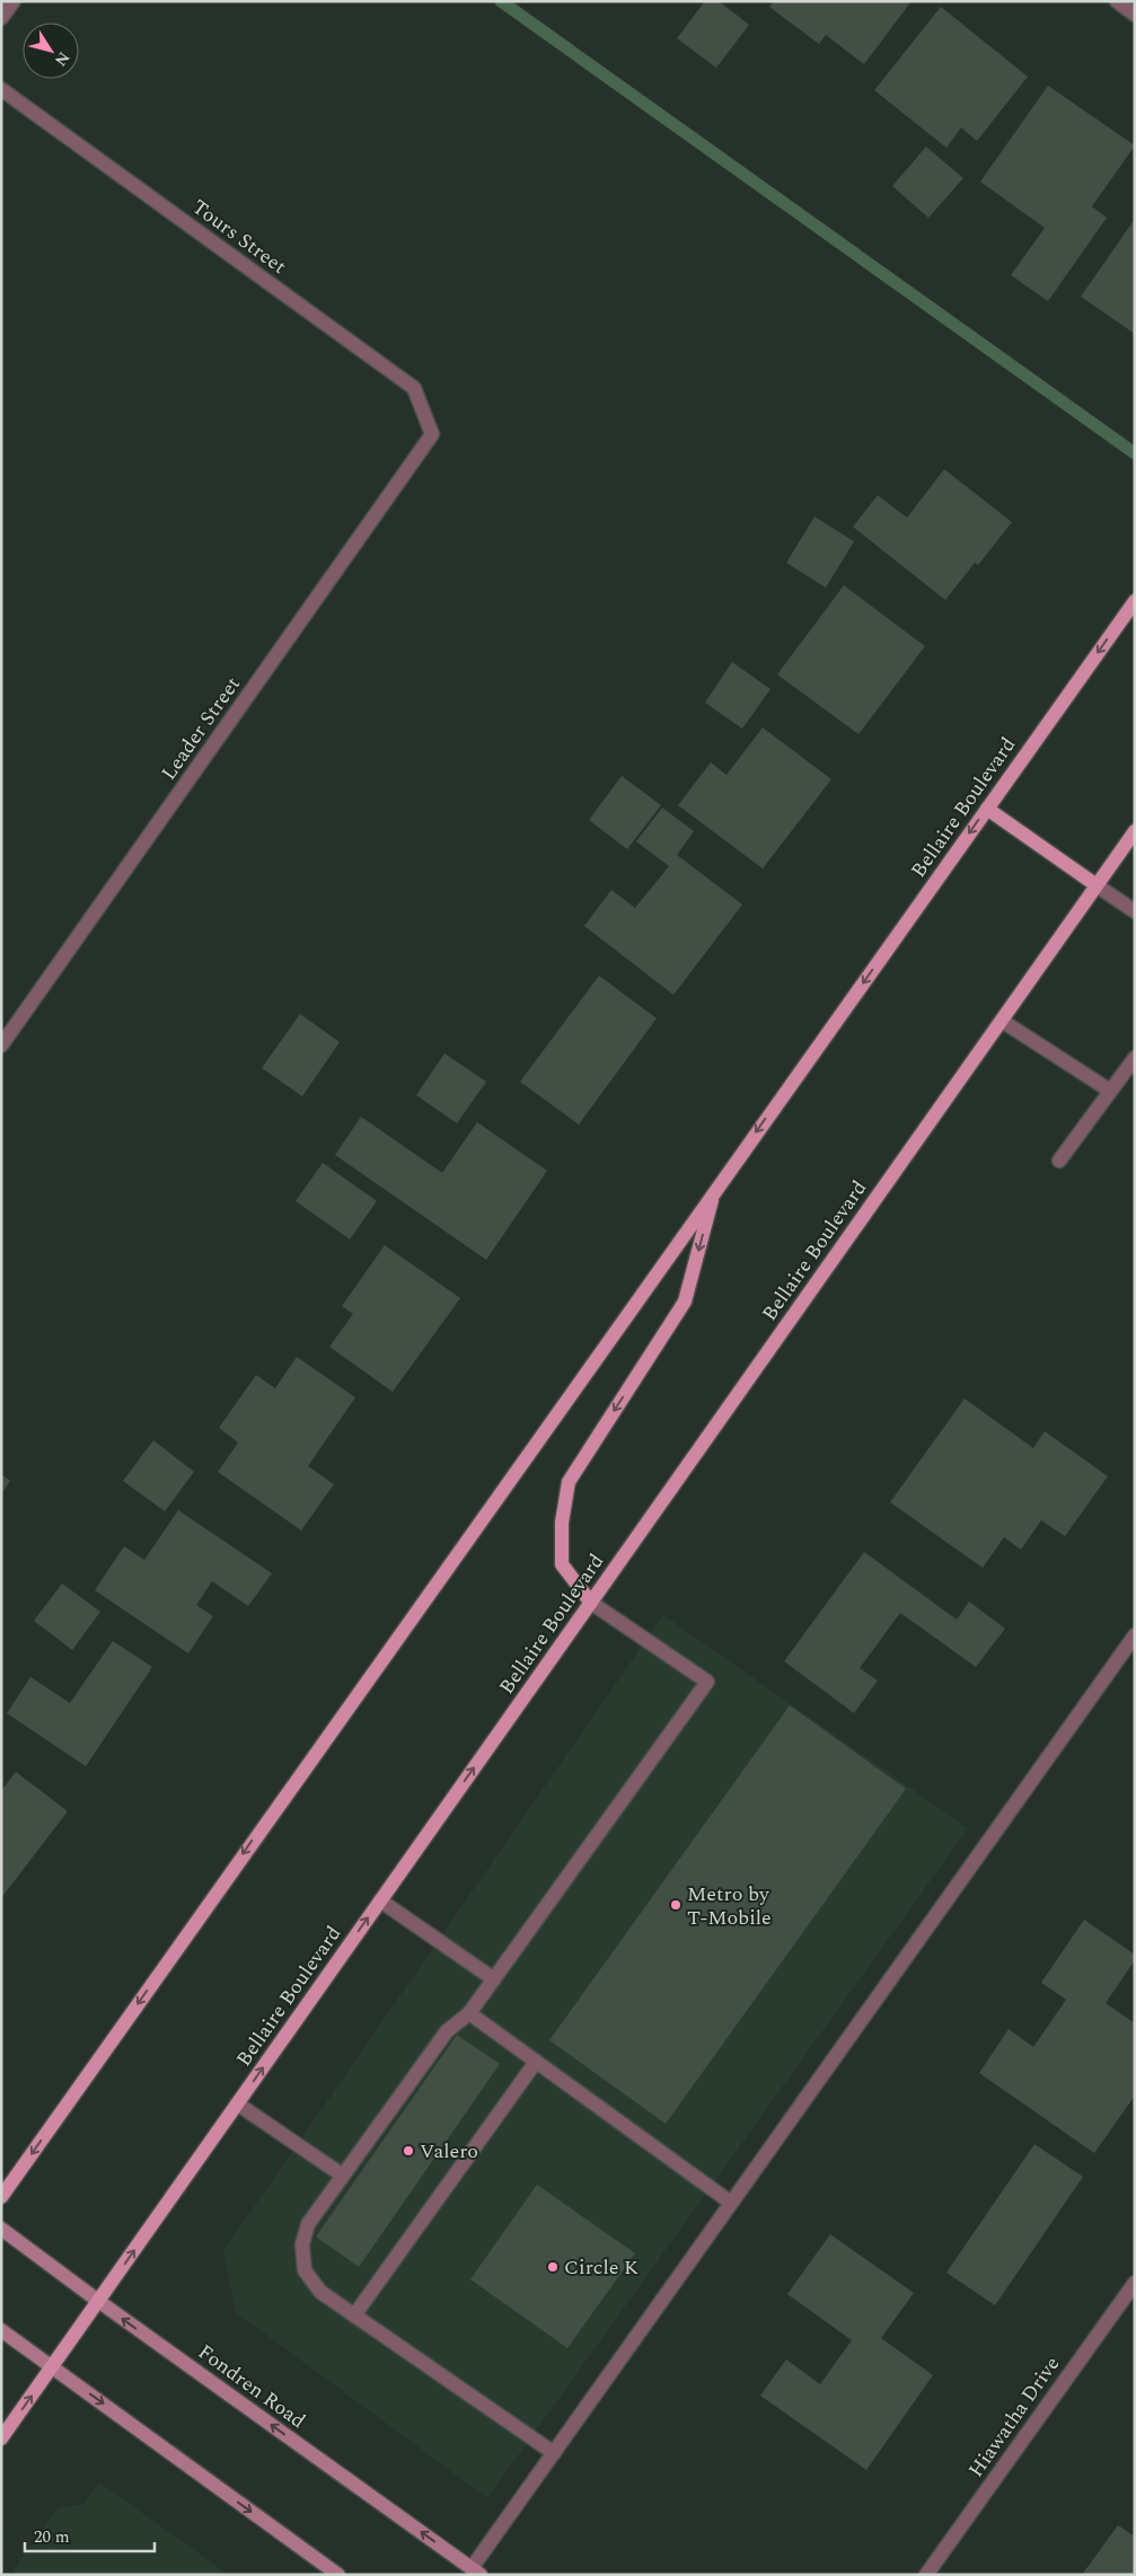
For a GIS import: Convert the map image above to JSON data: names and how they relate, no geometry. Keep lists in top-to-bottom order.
{
  "streets": {
    "main road": ["Bellaire Boulevard", "Fondren Road"],
    "street": ["Tours Street", "Leader Street", "Hiawatha Drive"]
  },
  "crossings": [
    ["Tours Street", "Leader Street"],
    ["Bellaire Boulevard", "Fondren Road"]
  ],
  "places": ["Metro by T-Mobile", "Valero", "Circle K"],
  "scale_bar": "20 m",
  "north": "bottom right"
}
